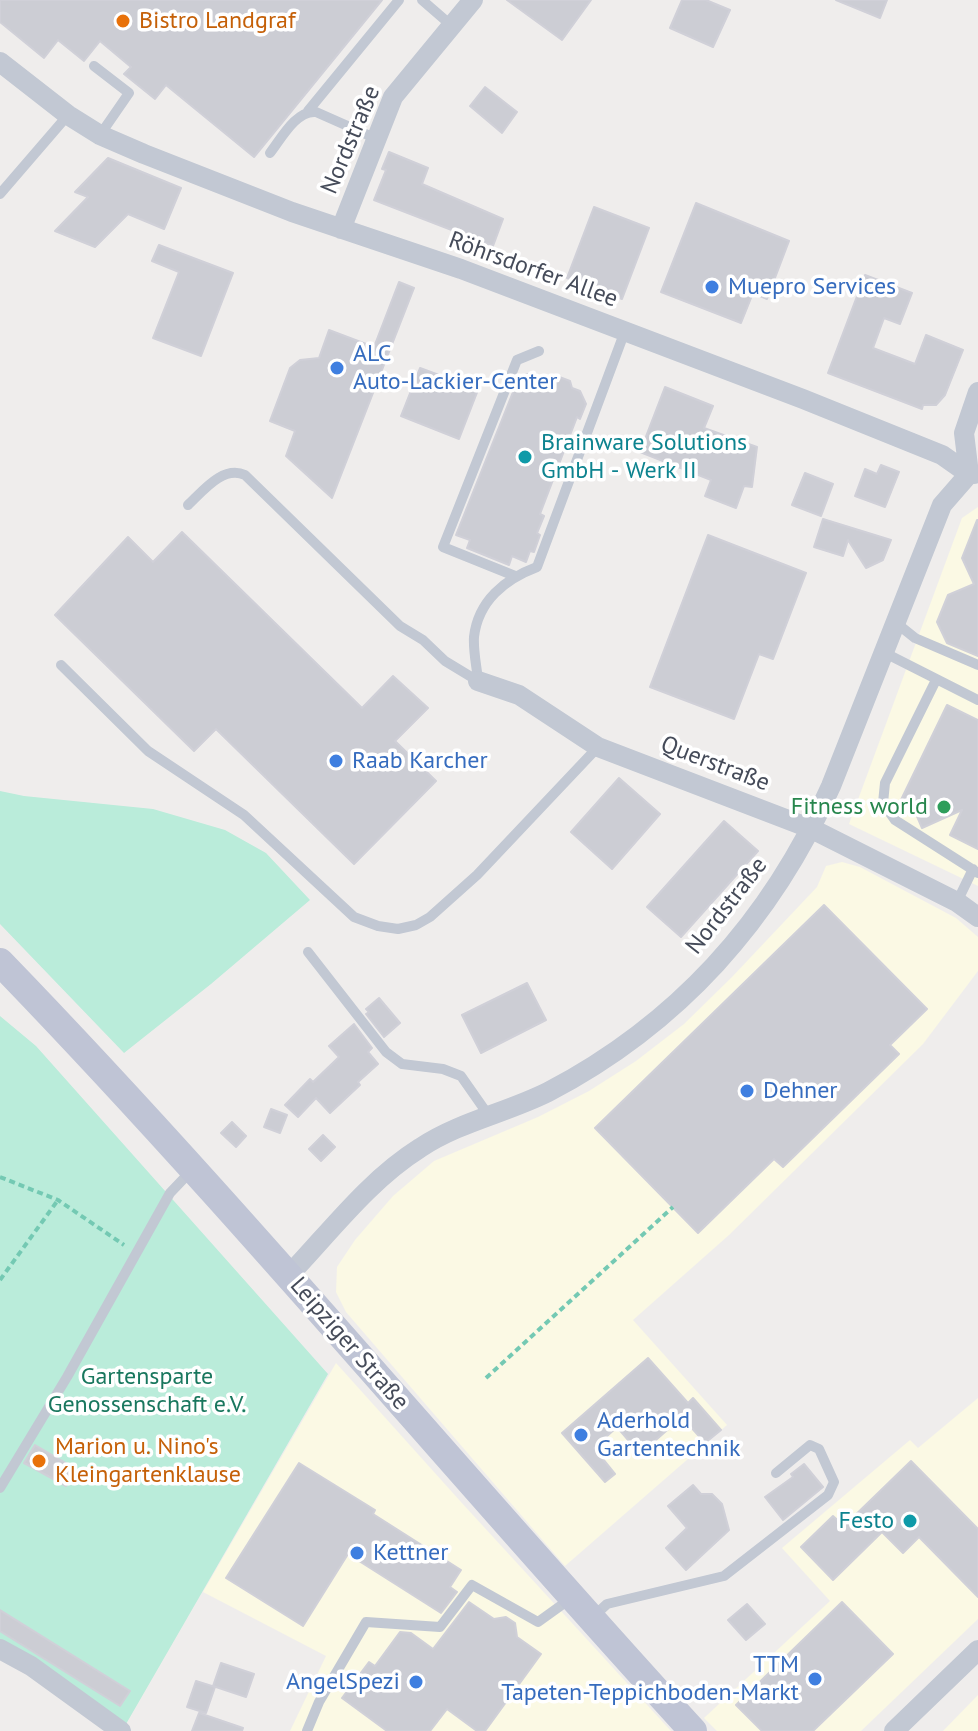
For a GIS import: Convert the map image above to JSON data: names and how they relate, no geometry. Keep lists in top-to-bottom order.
{
  "streets": {
    "main road": ["Leipziger Straße"],
    "street": ["Nordstraße", "Röhrsdorfer Allee", "Querstraße"]
  },
  "crossings": [
    ["Nordstraße", "Röhrsdorfer Allee"],
    ["Nordstraße", "Querstraße"],
    ["Nordstraße", "Leipziger Straße"]
  ],
  "parks": ["Gartensparte Genossenschaft e.V."],
  "places": [
    "Bistro Landgraf",
    "Muepro Services",
    "ALC Auto-Lackier-Center",
    "Brainware Solutions GmbH - Werk II",
    "Raab Karcher",
    "Fitness world",
    "Dehner",
    "Aderhold Gartentechnik",
    "Marion u. Nino's Kleingartenklause",
    "Festo",
    "Kettner",
    "TTM Tapeten-Teppichboden-Markt",
    "AngelSpezi"
  ]
}
